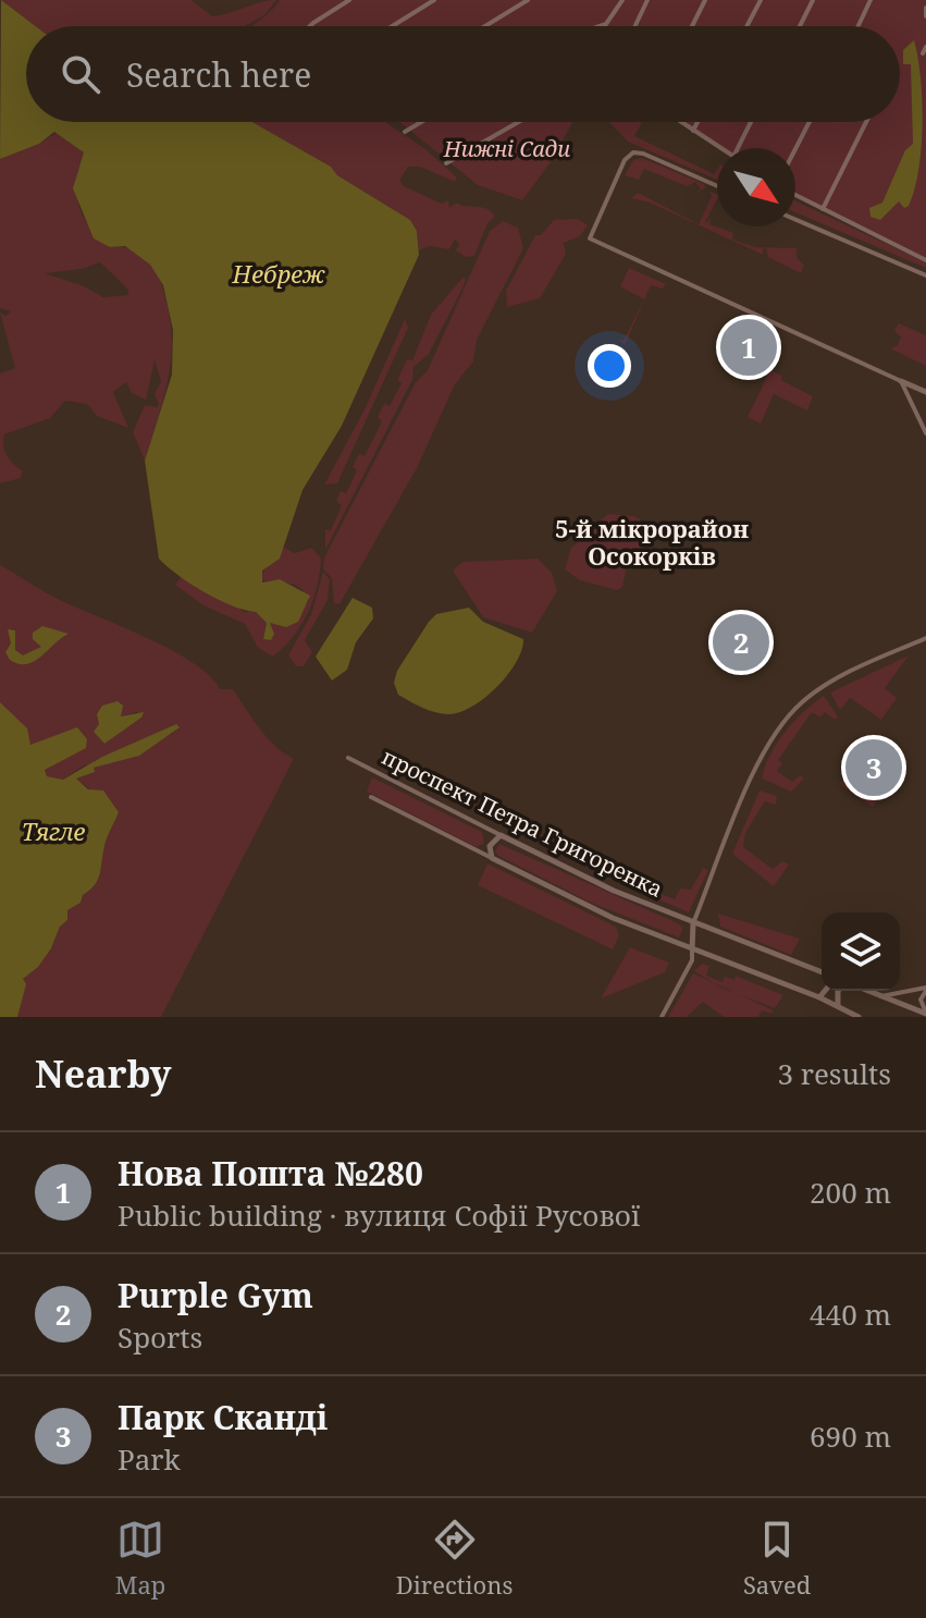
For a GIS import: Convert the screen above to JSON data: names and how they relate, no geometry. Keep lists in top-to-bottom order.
{
  "streets": {
    "street": ["проспект Петра Григоренка"]
  },
  "districts": ["5-й мікрорайон Осокорків"],
  "water": ["Небреж", "Тягле"],
  "parks": ["Нижні Сади"],
  "north": "bottom right",
  "page": {
    "search": "Search here",
    "pins": ["1", "2", "3"],
    "heading": ["Nearby", "3 results"],
    "list": [
      {
        "mark": "1",
        "name": "Нова Пошта №280",
        "note": "Public building · вулиця Софії Русової",
        "value": "200 m"
      },
      {
        "mark": "2",
        "name": "Purple Gym",
        "note": "Sports",
        "value": "440 m"
      },
      {
        "mark": "3",
        "name": "Парк Сканді",
        "note": "Park",
        "value": "690 m"
      }
    ],
    "nav": ["Map", "Directions", "Saved"]
  }
}
